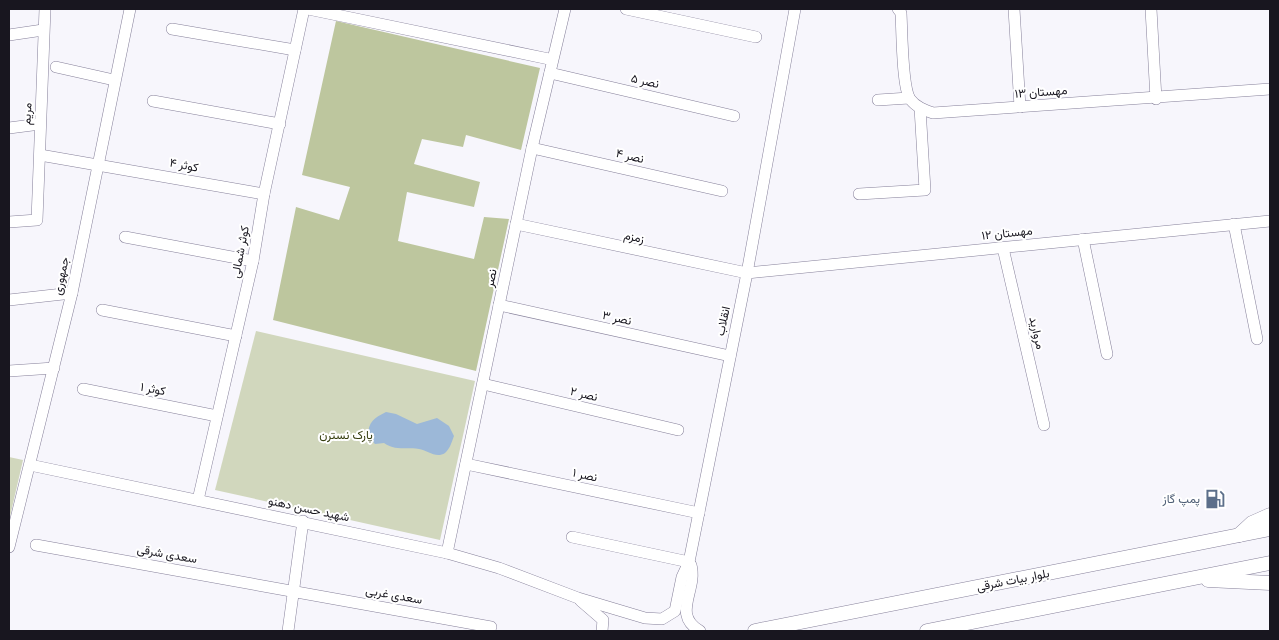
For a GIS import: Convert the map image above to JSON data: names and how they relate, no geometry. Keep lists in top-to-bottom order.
{
  "streets": {
    "main road": ["بلوار بیات شرقی"],
    "street": [
      "نصر ۵",
      "مهستان ۱۳",
      "مریم",
      "نصر ۴",
      "کوثر ۴",
      "مهستان ۱۲",
      "زمزم",
      "کوثر شمالی",
      "جمهوری",
      "نصر",
      "نصر ۳",
      "انقلاب",
      "مروارید",
      "کوثر ۱",
      "نصر ۲",
      "نصر ۱",
      "شهید حسن دهنو",
      "سعدی شرقی",
      "سعدی غربی"
    ]
  },
  "crossings": [
    ["نصر ۵", "نصر"],
    ["مریم", "کوثر ۴"],
    ["نصر ۴", "نصر"],
    ["کوثر ۴", "کوثر شمالی"],
    ["کوثر ۴", "جمهوری"],
    ["مهستان ۱۲", "زمزم"],
    ["مهستان ۱۲", "انقلاب"],
    ["مهستان ۱۲", "مروارید"],
    ["زمزم", "نصر"],
    ["زمزم", "انقلاب"],
    ["کوثر شمالی", "کوثر ۱"],
    ["کوثر شمالی", "شهید حسن دهنو"],
    ["جمهوری", "شهید حسن دهنو"],
    ["نصر", "نصر ۳"],
    ["نصر", "نصر ۲"],
    ["نصر", "نصر ۱"],
    ["نصر", "شهید حسن دهنو"],
    ["نصر ۳", "انقلاب"],
    ["انقلاب", "نصر ۱"],
    ["انقلاب", "شهید حسن دهنو"],
    ["سعدی شرقی", "سعدی غربی"]
  ],
  "parks": ["پارک نسترن"],
  "places": {
    "fuel station": ["پمپ گاز"]
  }
}
